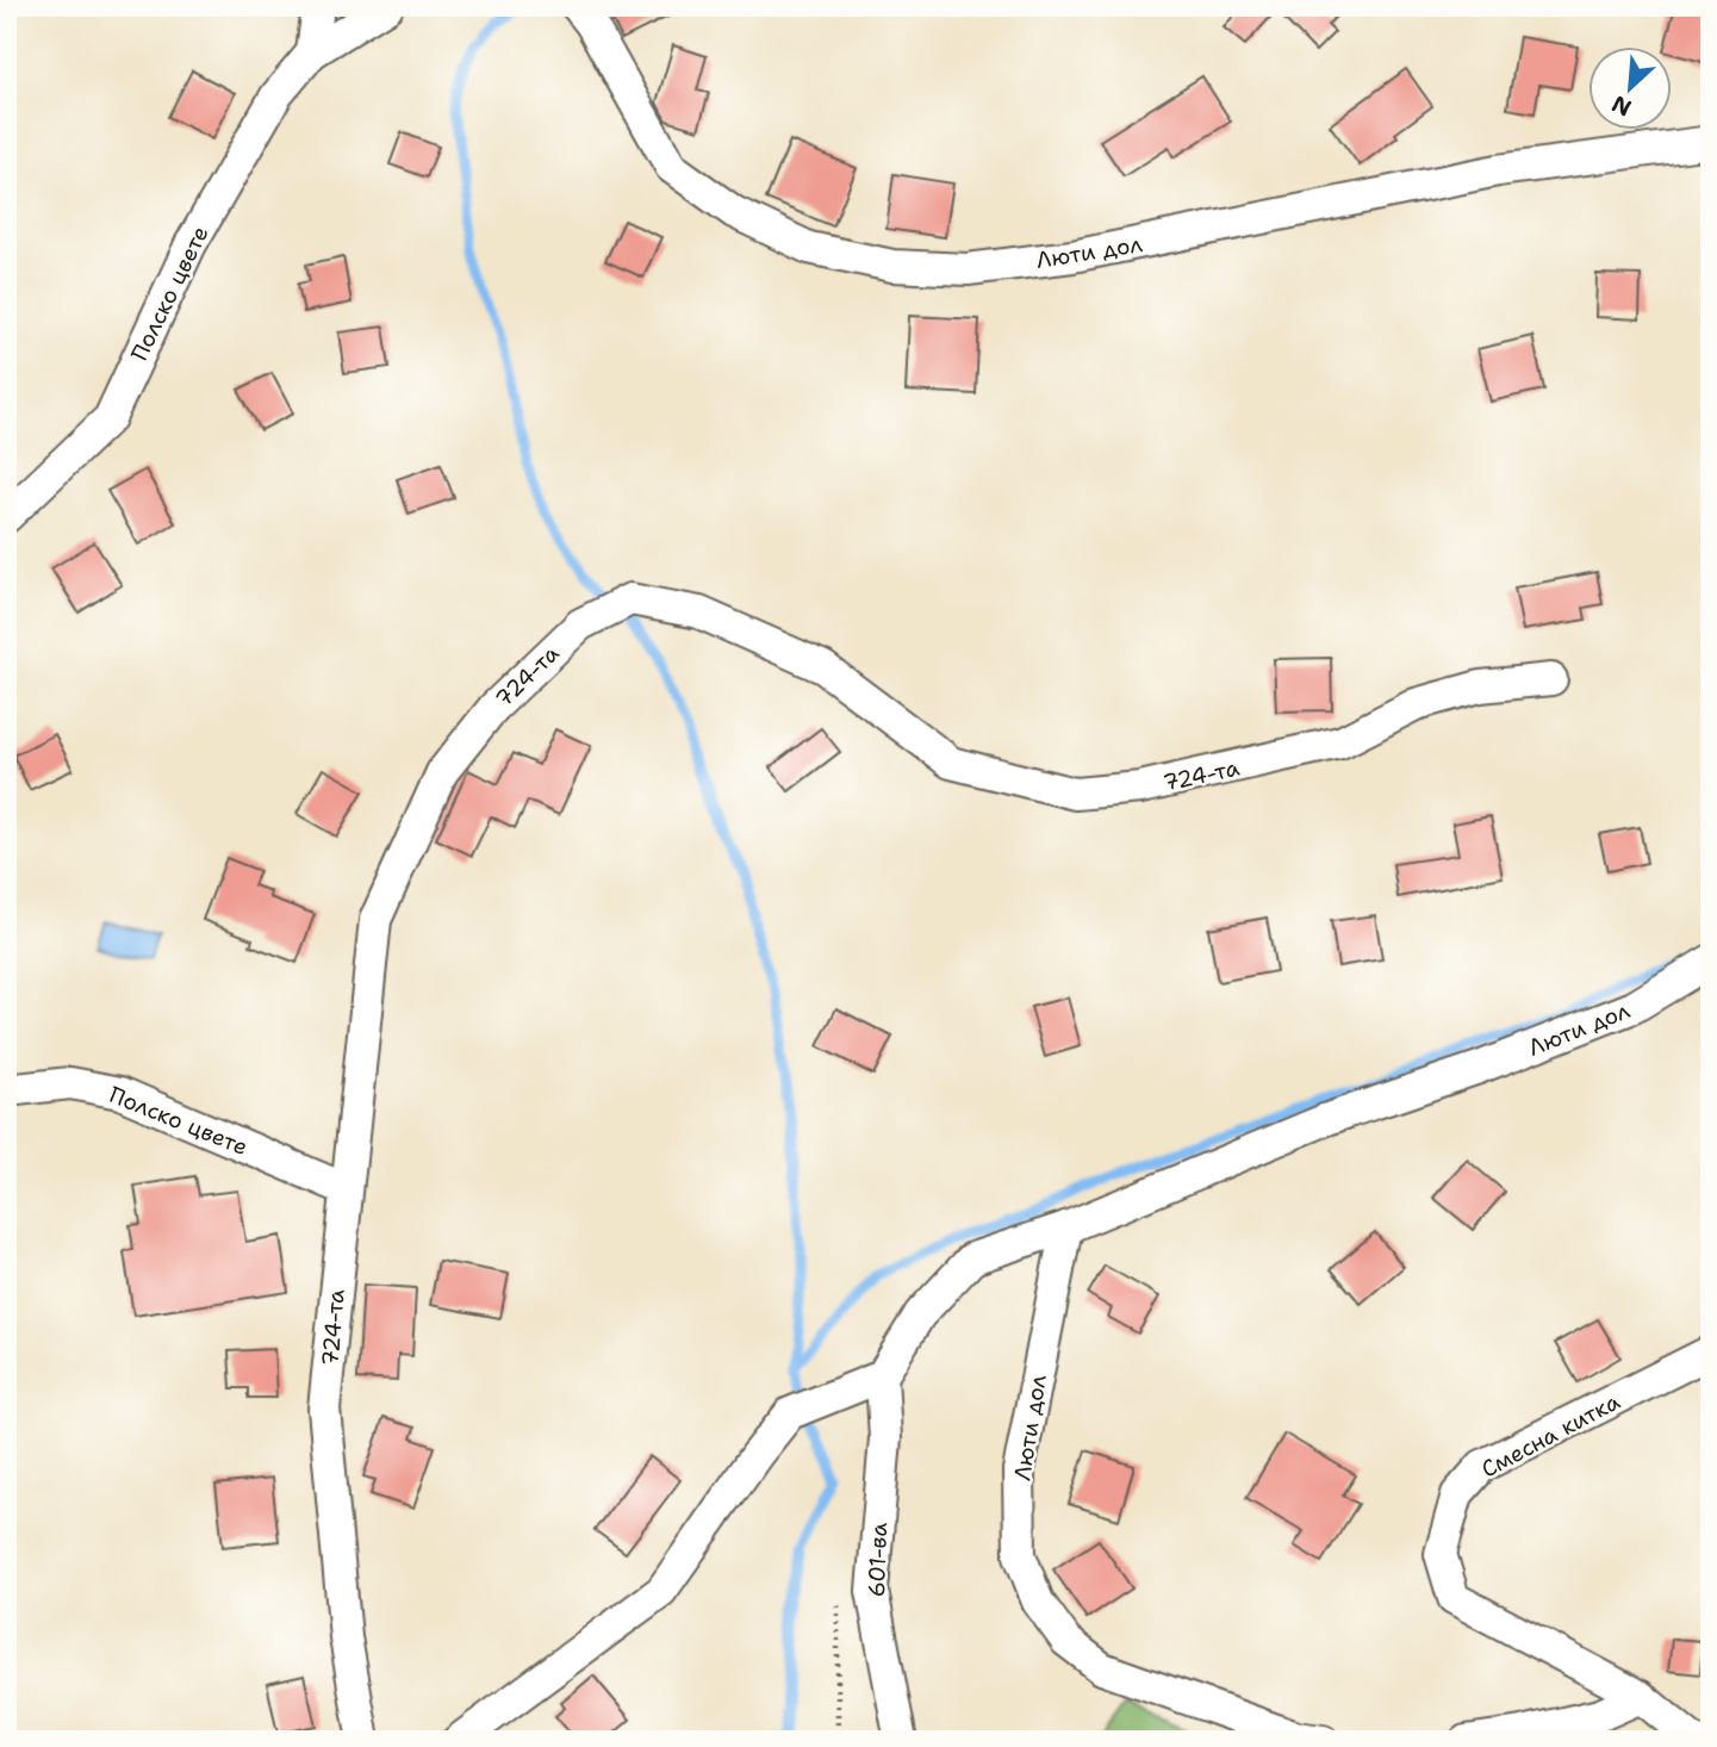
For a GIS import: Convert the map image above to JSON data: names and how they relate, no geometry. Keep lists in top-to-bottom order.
{
  "streets": {
    "street": [
      "Люти дол",
      "Полско цвете",
      "724-та",
      "Смесна китка",
      "601-ва"
    ]
  },
  "crossings": [
    ["Люти дол", "601-ва"],
    ["Полско цвете", "724-та"]
  ],
  "north": "bottom left"
}
